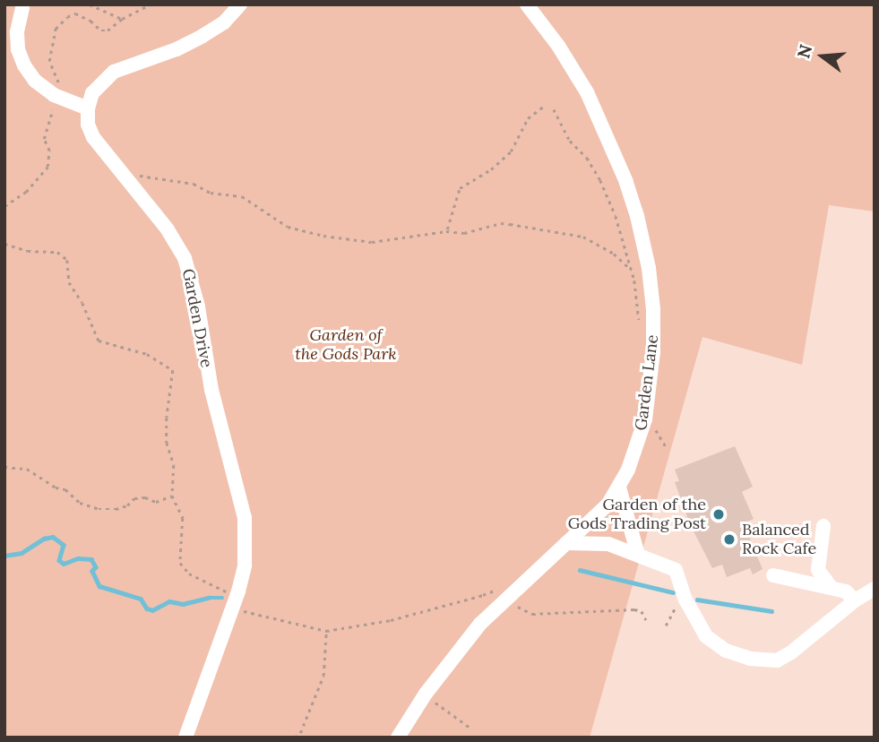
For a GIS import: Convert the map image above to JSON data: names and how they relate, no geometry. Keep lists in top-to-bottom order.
{
  "streets": {
    "street": ["Garden Drive", "Garden Lane"]
  },
  "parks": ["Garden of the Gods Park"],
  "places": ["Garden of the Gods Trading Post", "Balanced Rock Cafe"],
  "north": "left"
}
